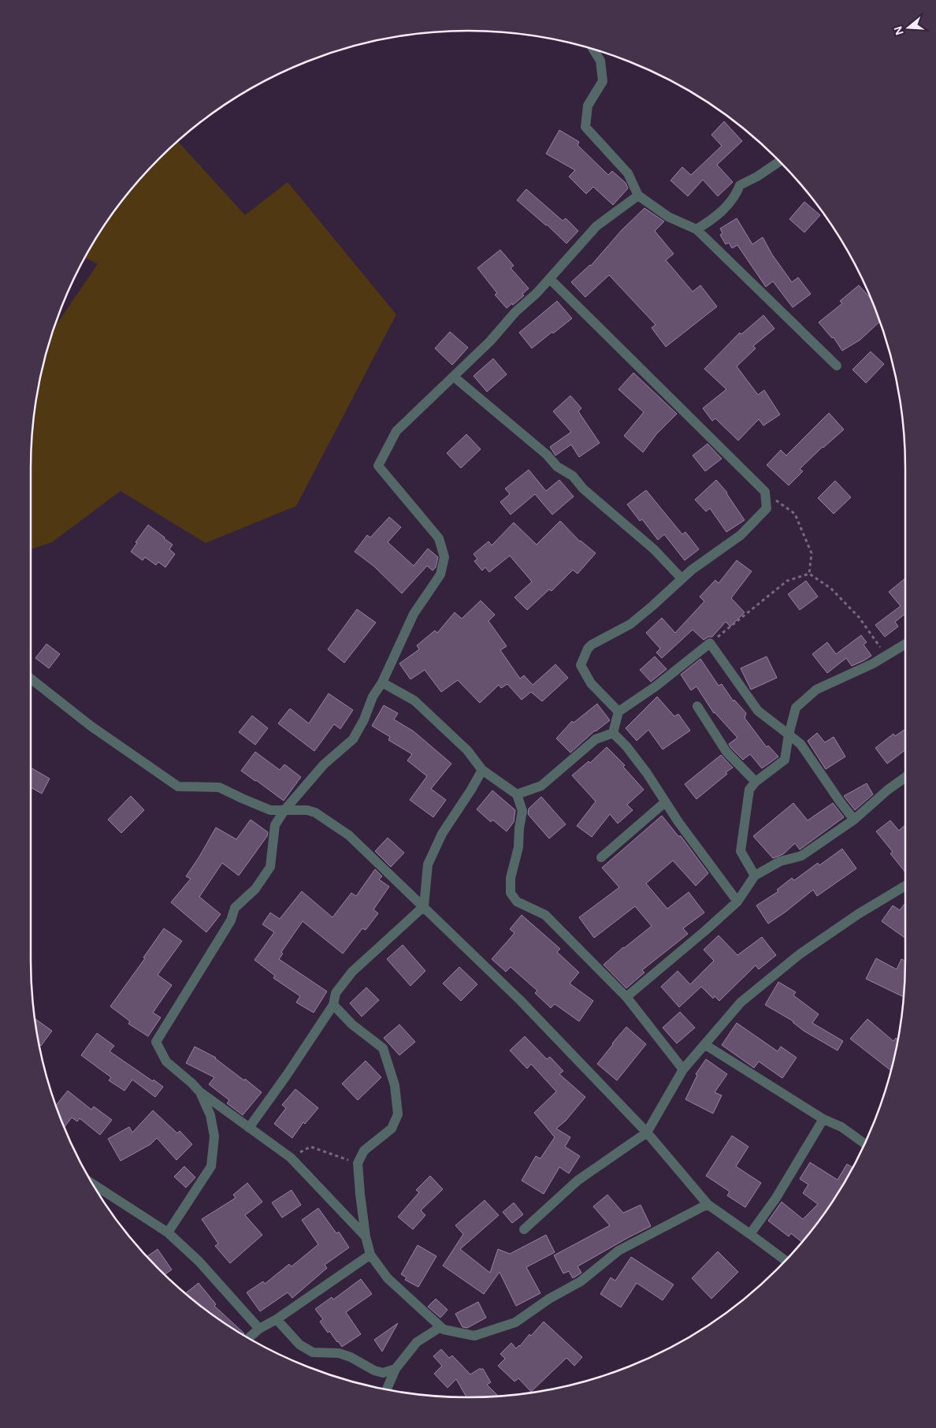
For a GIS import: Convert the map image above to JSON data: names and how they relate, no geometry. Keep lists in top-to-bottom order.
{
  "north": "left"
}
